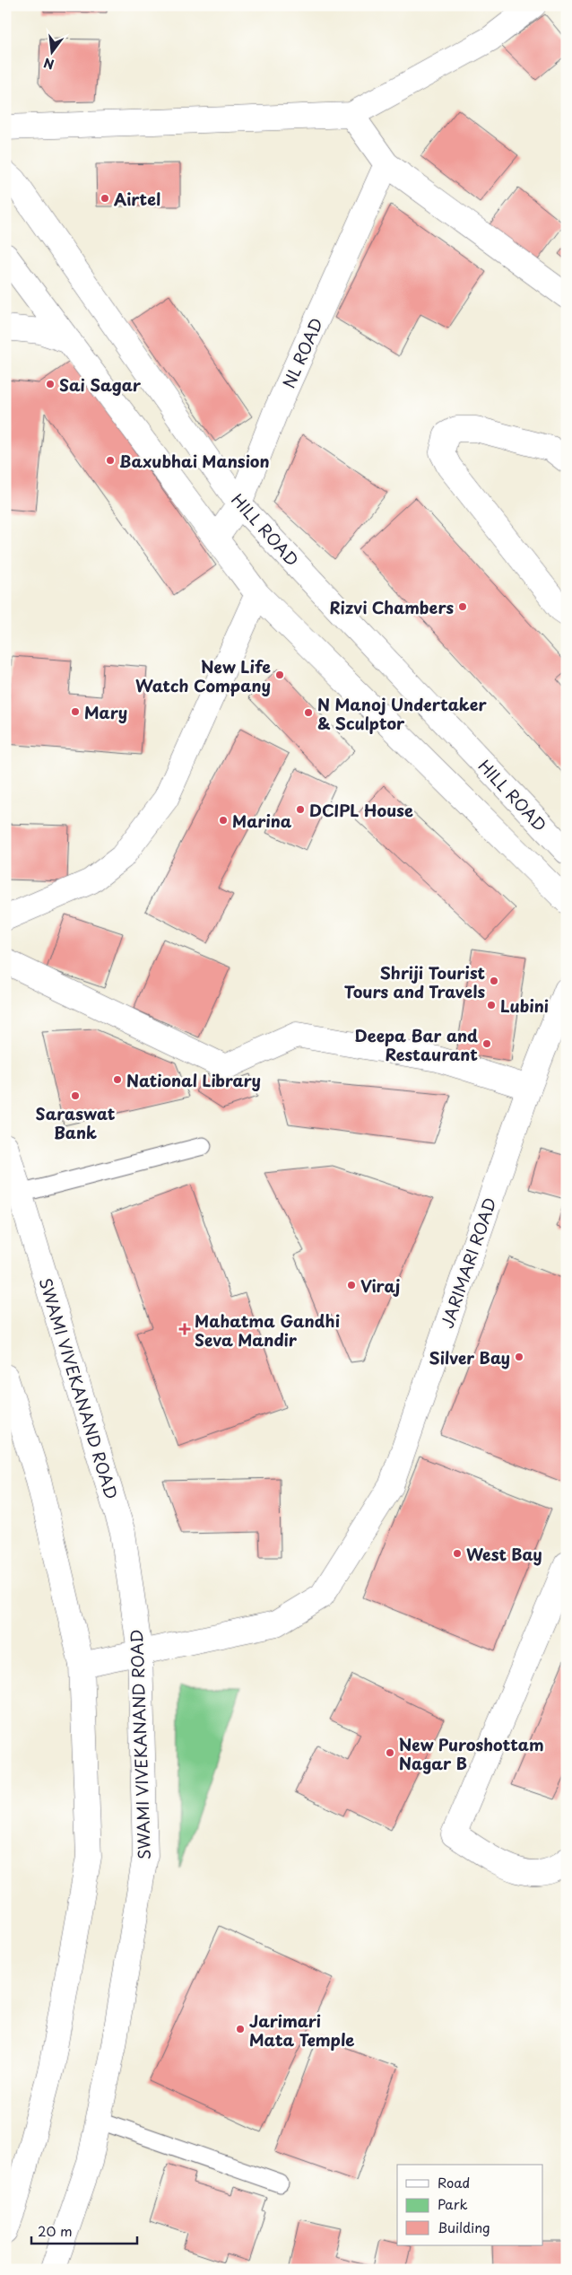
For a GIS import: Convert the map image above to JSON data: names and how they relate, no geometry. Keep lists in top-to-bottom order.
{
  "streets": {
    "street": [
      "NL ROAD",
      "HILL ROAD",
      "JARIMARI ROAD",
      "SWAMI VIVEKANAND ROAD"
    ]
  },
  "crossings": [
    ["NL ROAD", "HILL ROAD"],
    ["JARIMARI ROAD", "SWAMI VIVEKANAND ROAD"]
  ],
  "places": {
    "other": [
      "Airtel",
      "Sai Sagar",
      "Baxubhai Mansion",
      "Rizvi Chambers",
      "New Life Watch Company",
      "Mary",
      "N Manoj Undertaker & Sculptor",
      "DCIPL House",
      "Marina",
      "Shriji Tourist Tours and Travels",
      "Lubini",
      "Deepa Bar and Restaurant",
      "National Library",
      "Saraswat Bank",
      "Viraj",
      "Silver Bay",
      "West Bay",
      "New Puroshottam Nagar B",
      "Jarimari Mata Temple"
    ],
    "health": ["Mahatma Gandhi Seva Mandir"]
  },
  "legend": ["Road", "Park", "Building"],
  "scale_bar": "20 m",
  "north": "bottom"
}
